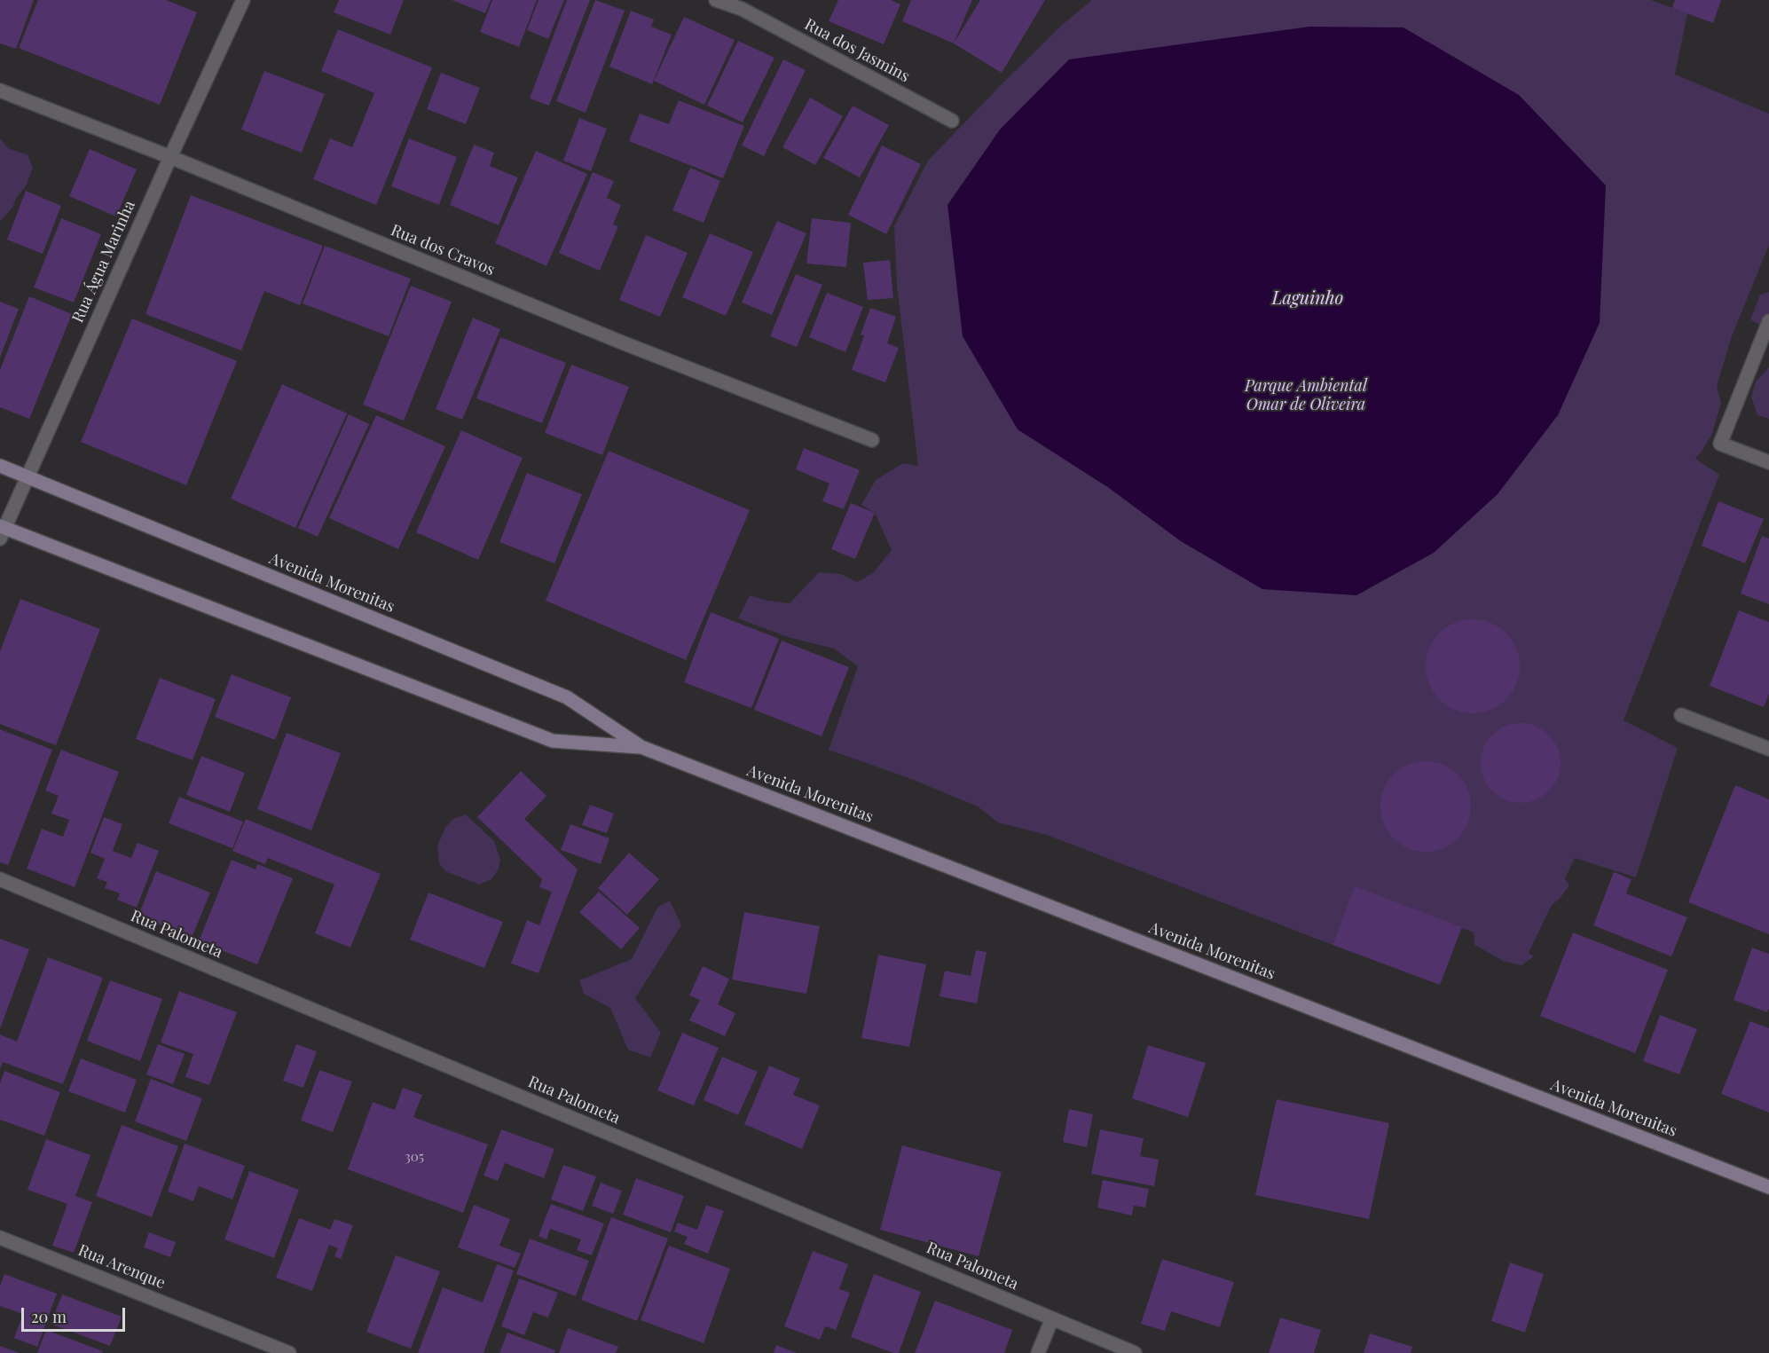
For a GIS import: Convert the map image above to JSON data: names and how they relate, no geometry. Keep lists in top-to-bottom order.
{
  "streets": {
    "main road": ["Avenida Morenitas"],
    "street": [
      "Rua dos Jasmins",
      "Rua dos Cravos",
      "Rua Água Marinha",
      "Rua Palometa",
      "Rua Arenque"
    ]
  },
  "crossings": [
    ["Rua dos Cravos", "Rua Água Marinha"],
    ["Rua Água Marinha", "Avenida Morenitas"]
  ],
  "water": ["Laguinho"],
  "parks": ["Parque Ambiental Omar de Oliveira"],
  "house_numbers": ["305"],
  "scale_bar": "20 m"
}
